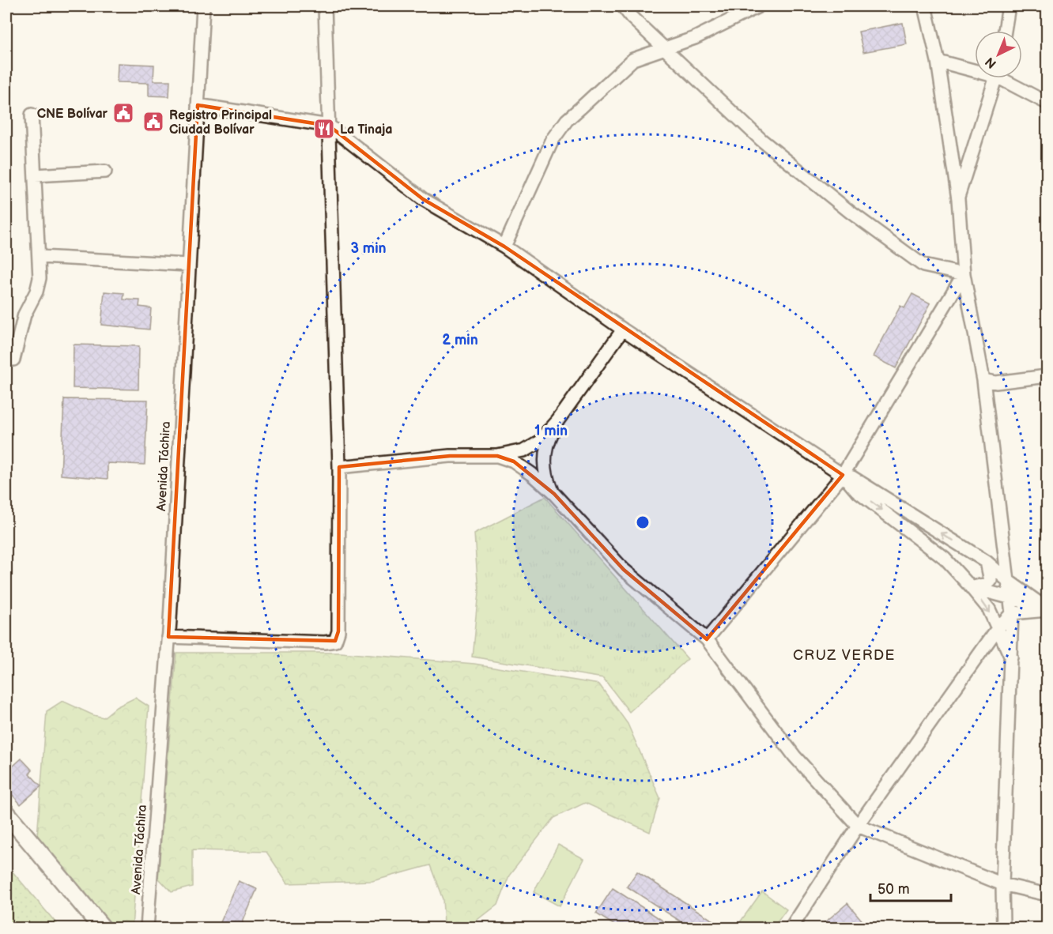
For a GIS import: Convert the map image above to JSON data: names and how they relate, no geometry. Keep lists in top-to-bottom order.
{
  "streets": {
    "street": ["Avenida Táchira"]
  },
  "districts": ["CRUZ VERDE"],
  "places": {
    "public building": ["CNE Bolívar", "Registro Principal Ciudad Bolívar"],
    "restaurant": ["La Tinaja"]
  },
  "scale_bar": "50 m",
  "north": "bottom left",
  "rings": ["3 min", "2 min", "1 min"]
}
